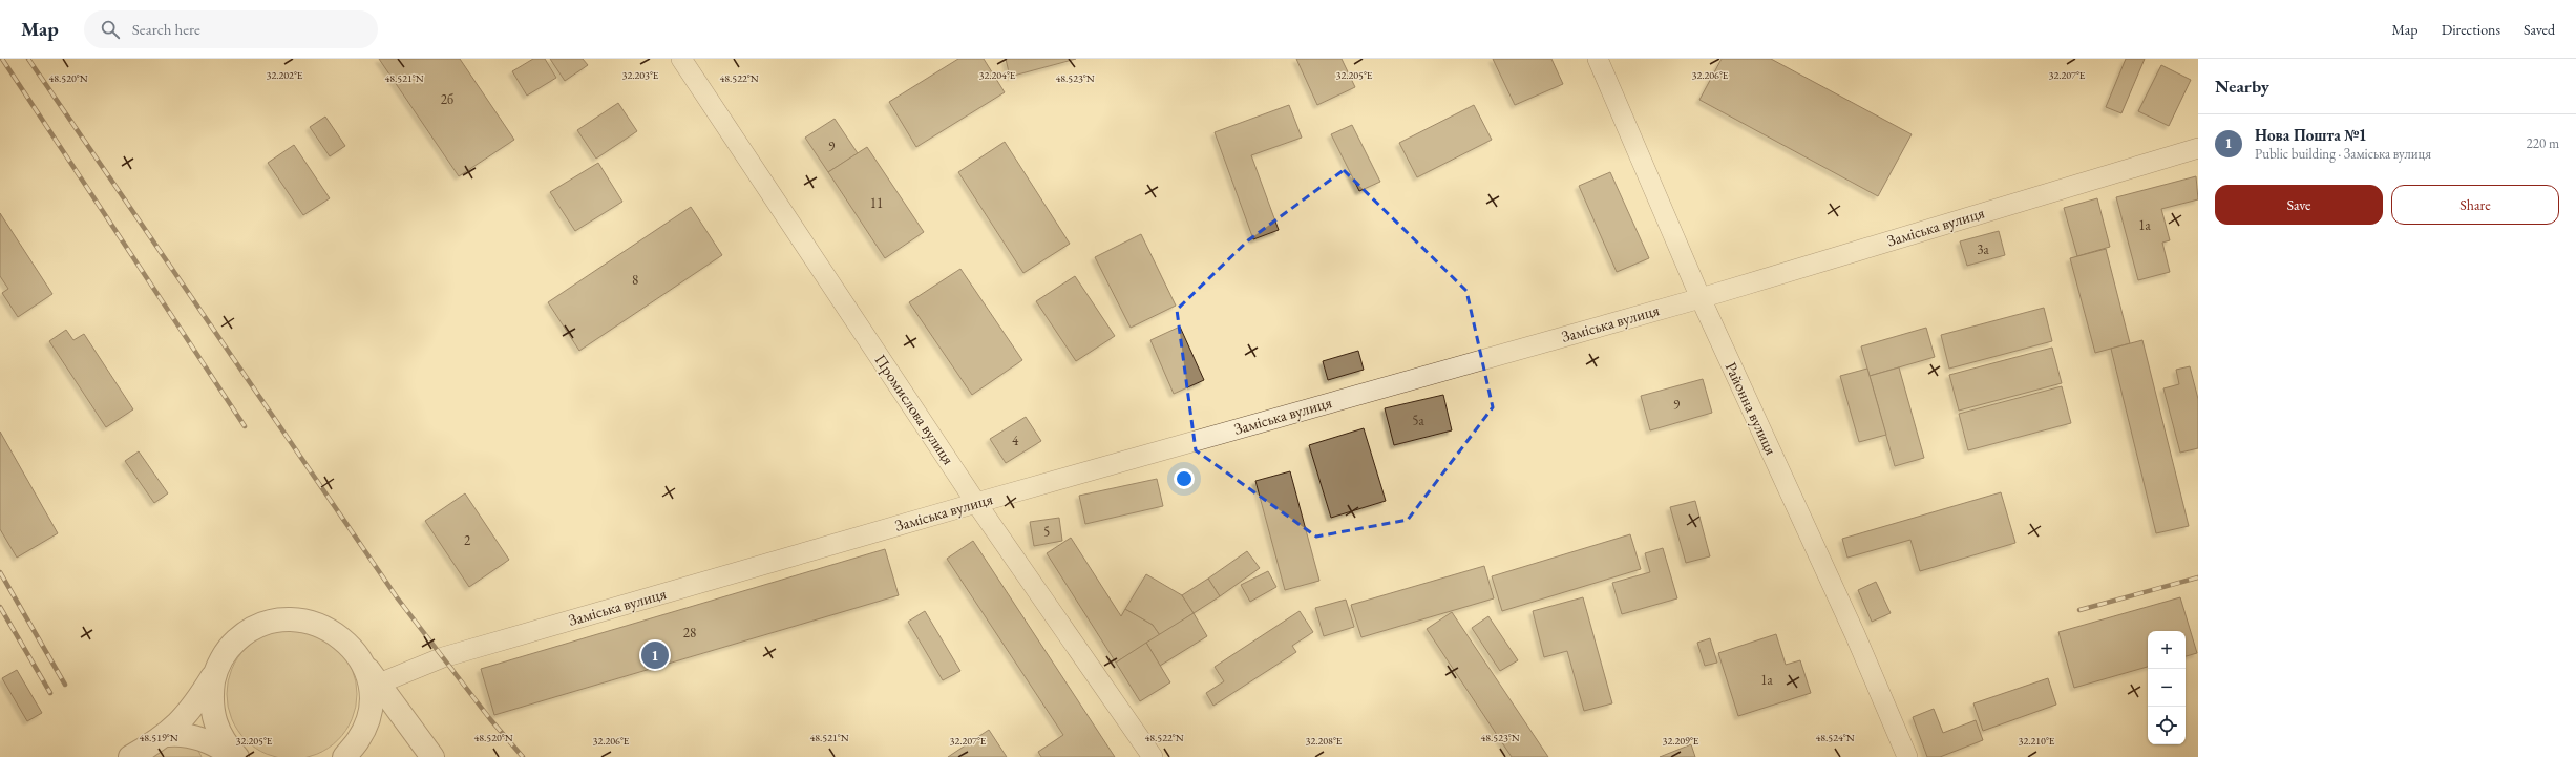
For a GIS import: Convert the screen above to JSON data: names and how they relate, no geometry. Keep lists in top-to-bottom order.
{
  "streets": {
    "street": ["Заміська вулиця", "Районна вулиця", "Промислова вулиця"]
  },
  "crossings": [
    ["Заміська вулиця", "Районна вулиця"],
    ["Заміська вулиця", "Промислова вулиця"]
  ],
  "house_numbers": [
    "2б",
    "9",
    "11",
    "1а",
    "3а",
    "8",
    "9",
    "5а",
    "4",
    "5",
    "2",
    "28",
    "1а"
  ],
  "page": {
    "header": "Map",
    "search": "Search here",
    "nav": ["Map", "Directions", "Saved"],
    "heading": "Nearby",
    "list": [
      {
        "mark": "1",
        "name": "Нова Пошта №1",
        "note": "Public building · Заміська вулиця",
        "value": "220 m"
      }
    ],
    "buttons": ["Save", "Share"],
    "map_buttons": ["+", "−"],
    "pins": "1"
  },
  "coordinates": [
    "32.202°E",
    "32.203°E",
    "32.204°E",
    "32.205°E",
    "32.206°E",
    "32.207°E",
    "48.522°N",
    "48.520°N",
    "48.521°N",
    "48.523°N",
    "48.519°N",
    "48.524°N",
    "32.208°E",
    "32.209°E",
    "32.210°E"
  ]
}
